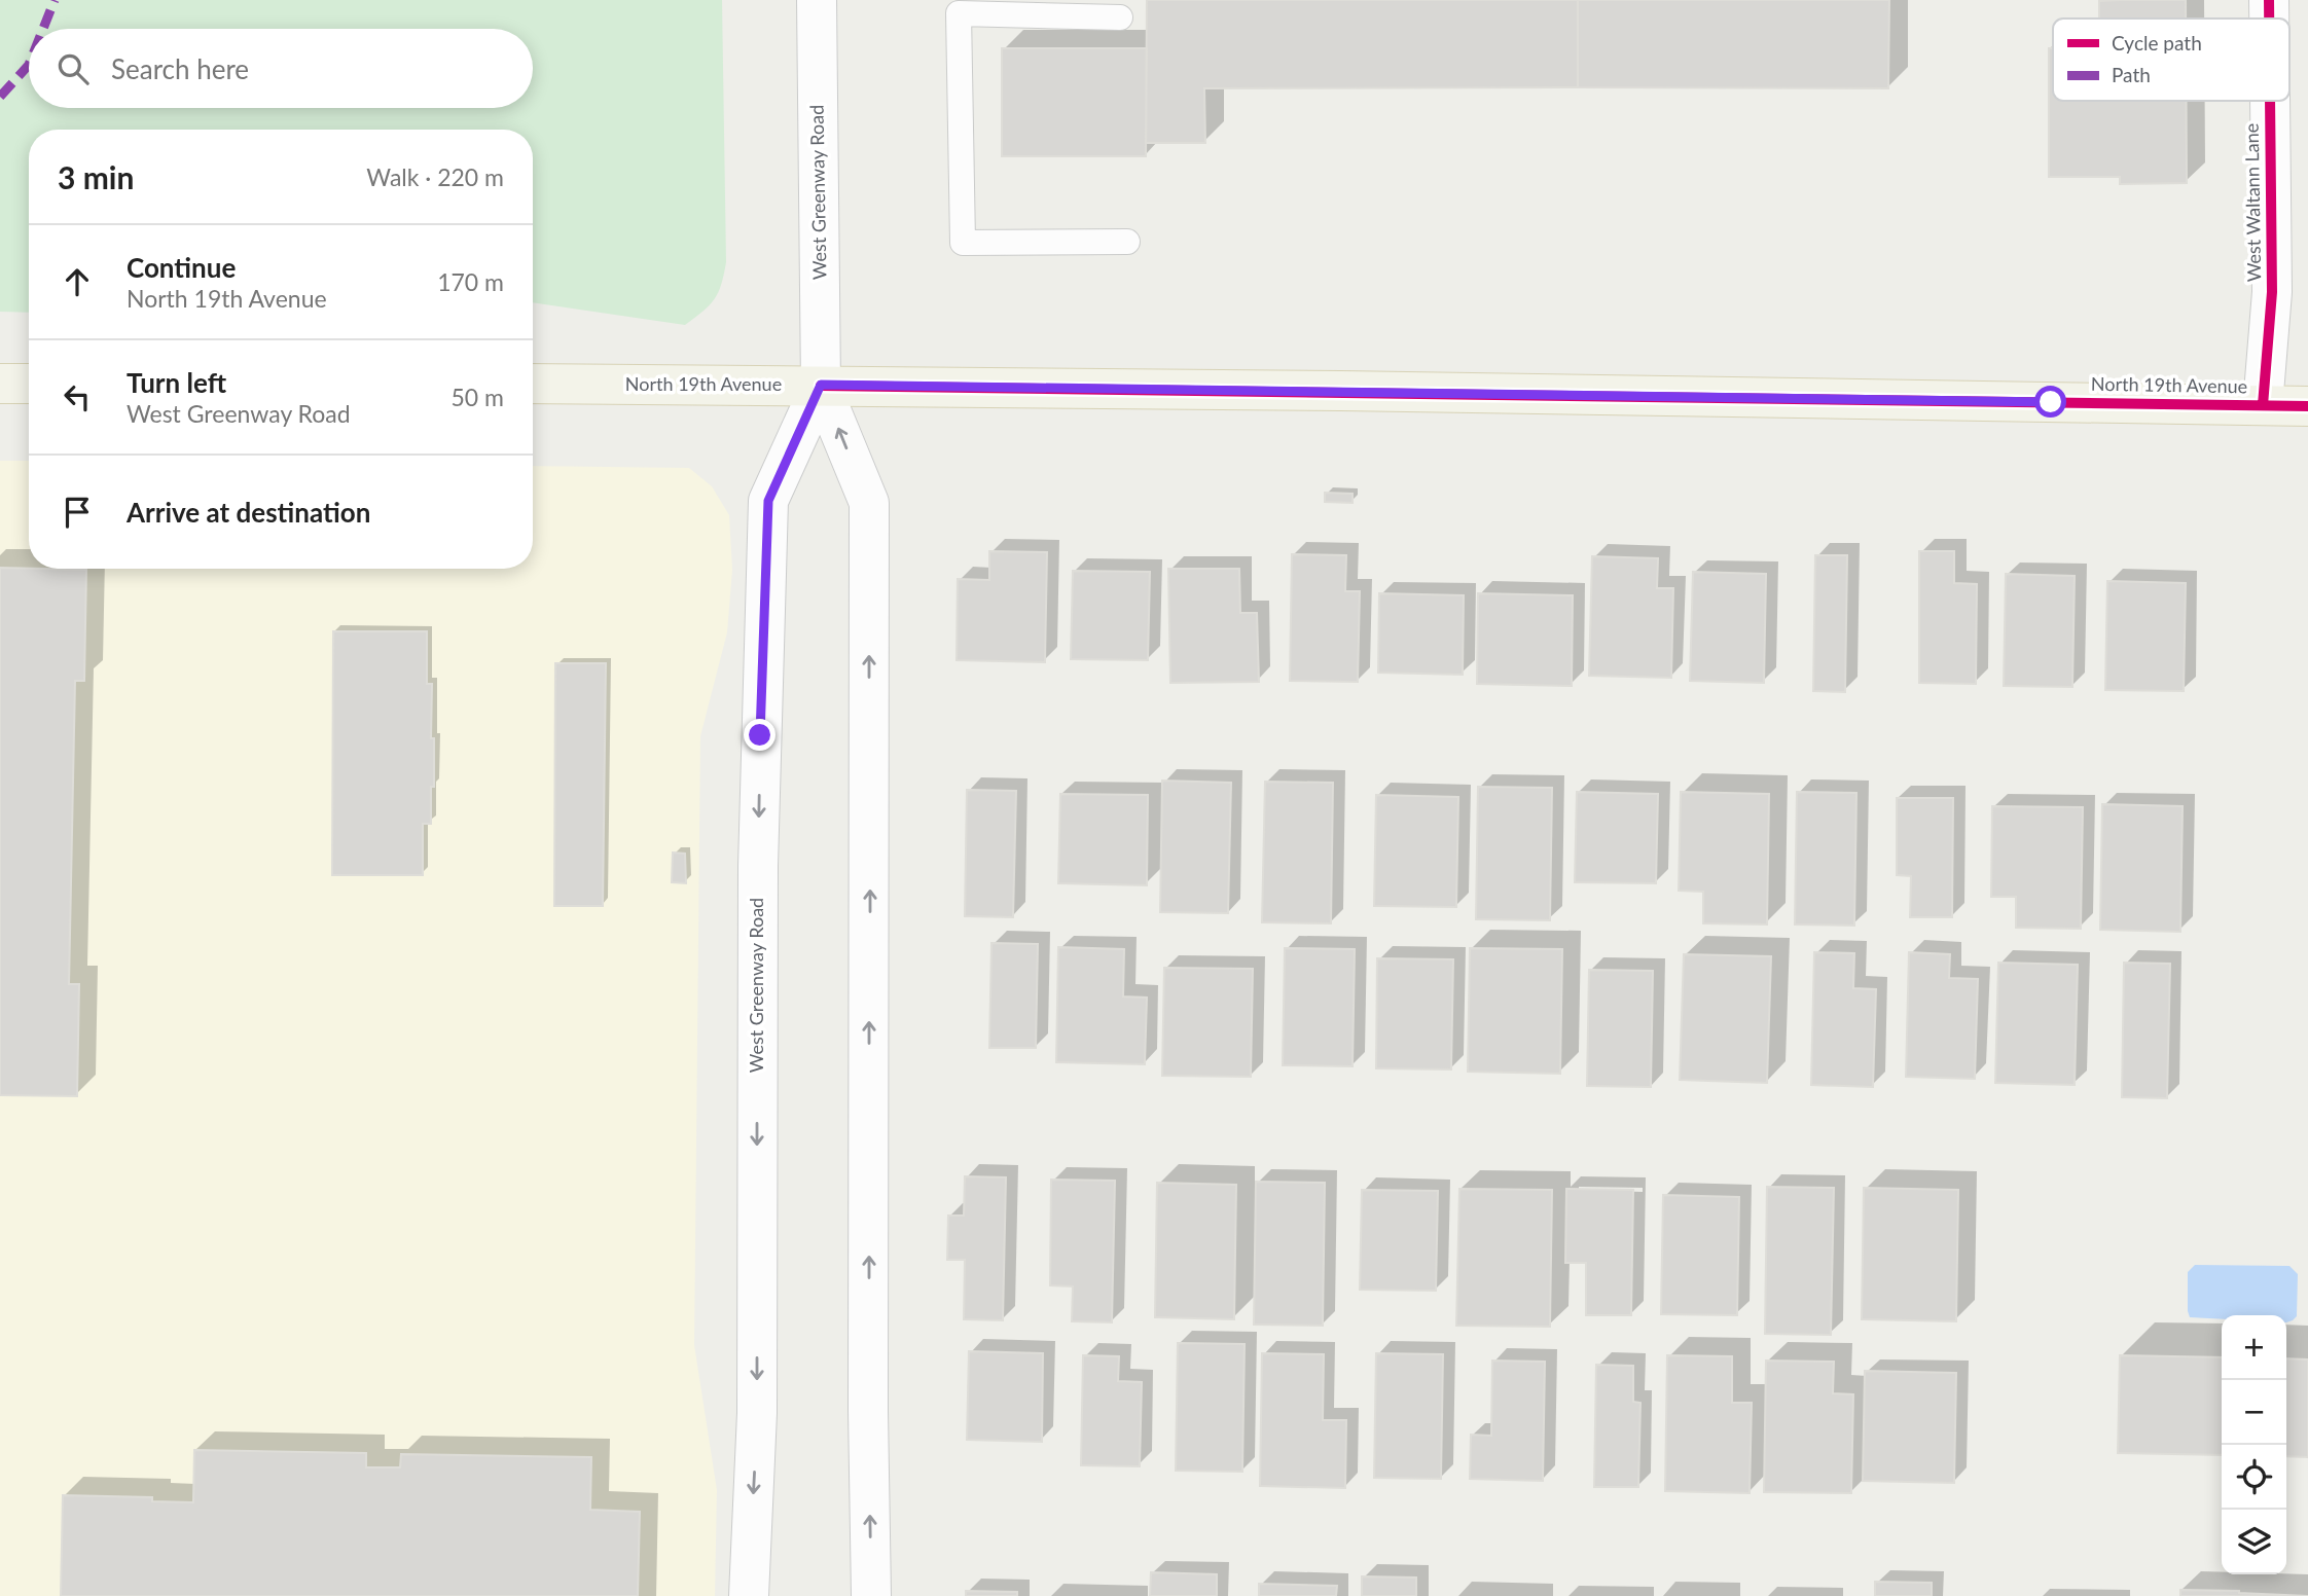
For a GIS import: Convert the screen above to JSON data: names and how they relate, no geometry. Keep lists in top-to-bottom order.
{
  "streets": {
    "main road": ["West Greenway Road", "West Waltann Lane", "North 19th Avenue"]
  },
  "crossings": [
    ["West Greenway Road", "North 19th Avenue"],
    ["West Waltann Lane", "North 19th Avenue"]
  ],
  "legend": ["Cycle path", "Path"],
  "page": {
    "search": "Search here",
    "heading": ["3 min", "Walk · 220 m"],
    "list": [
      ["Continue", "North 19th Avenue", "170 m"],
      ["Turn left", "West Greenway Road", "50 m"],
      "Arrive at destination"
    ],
    "map_buttons": ["+", "−"]
  }
}
